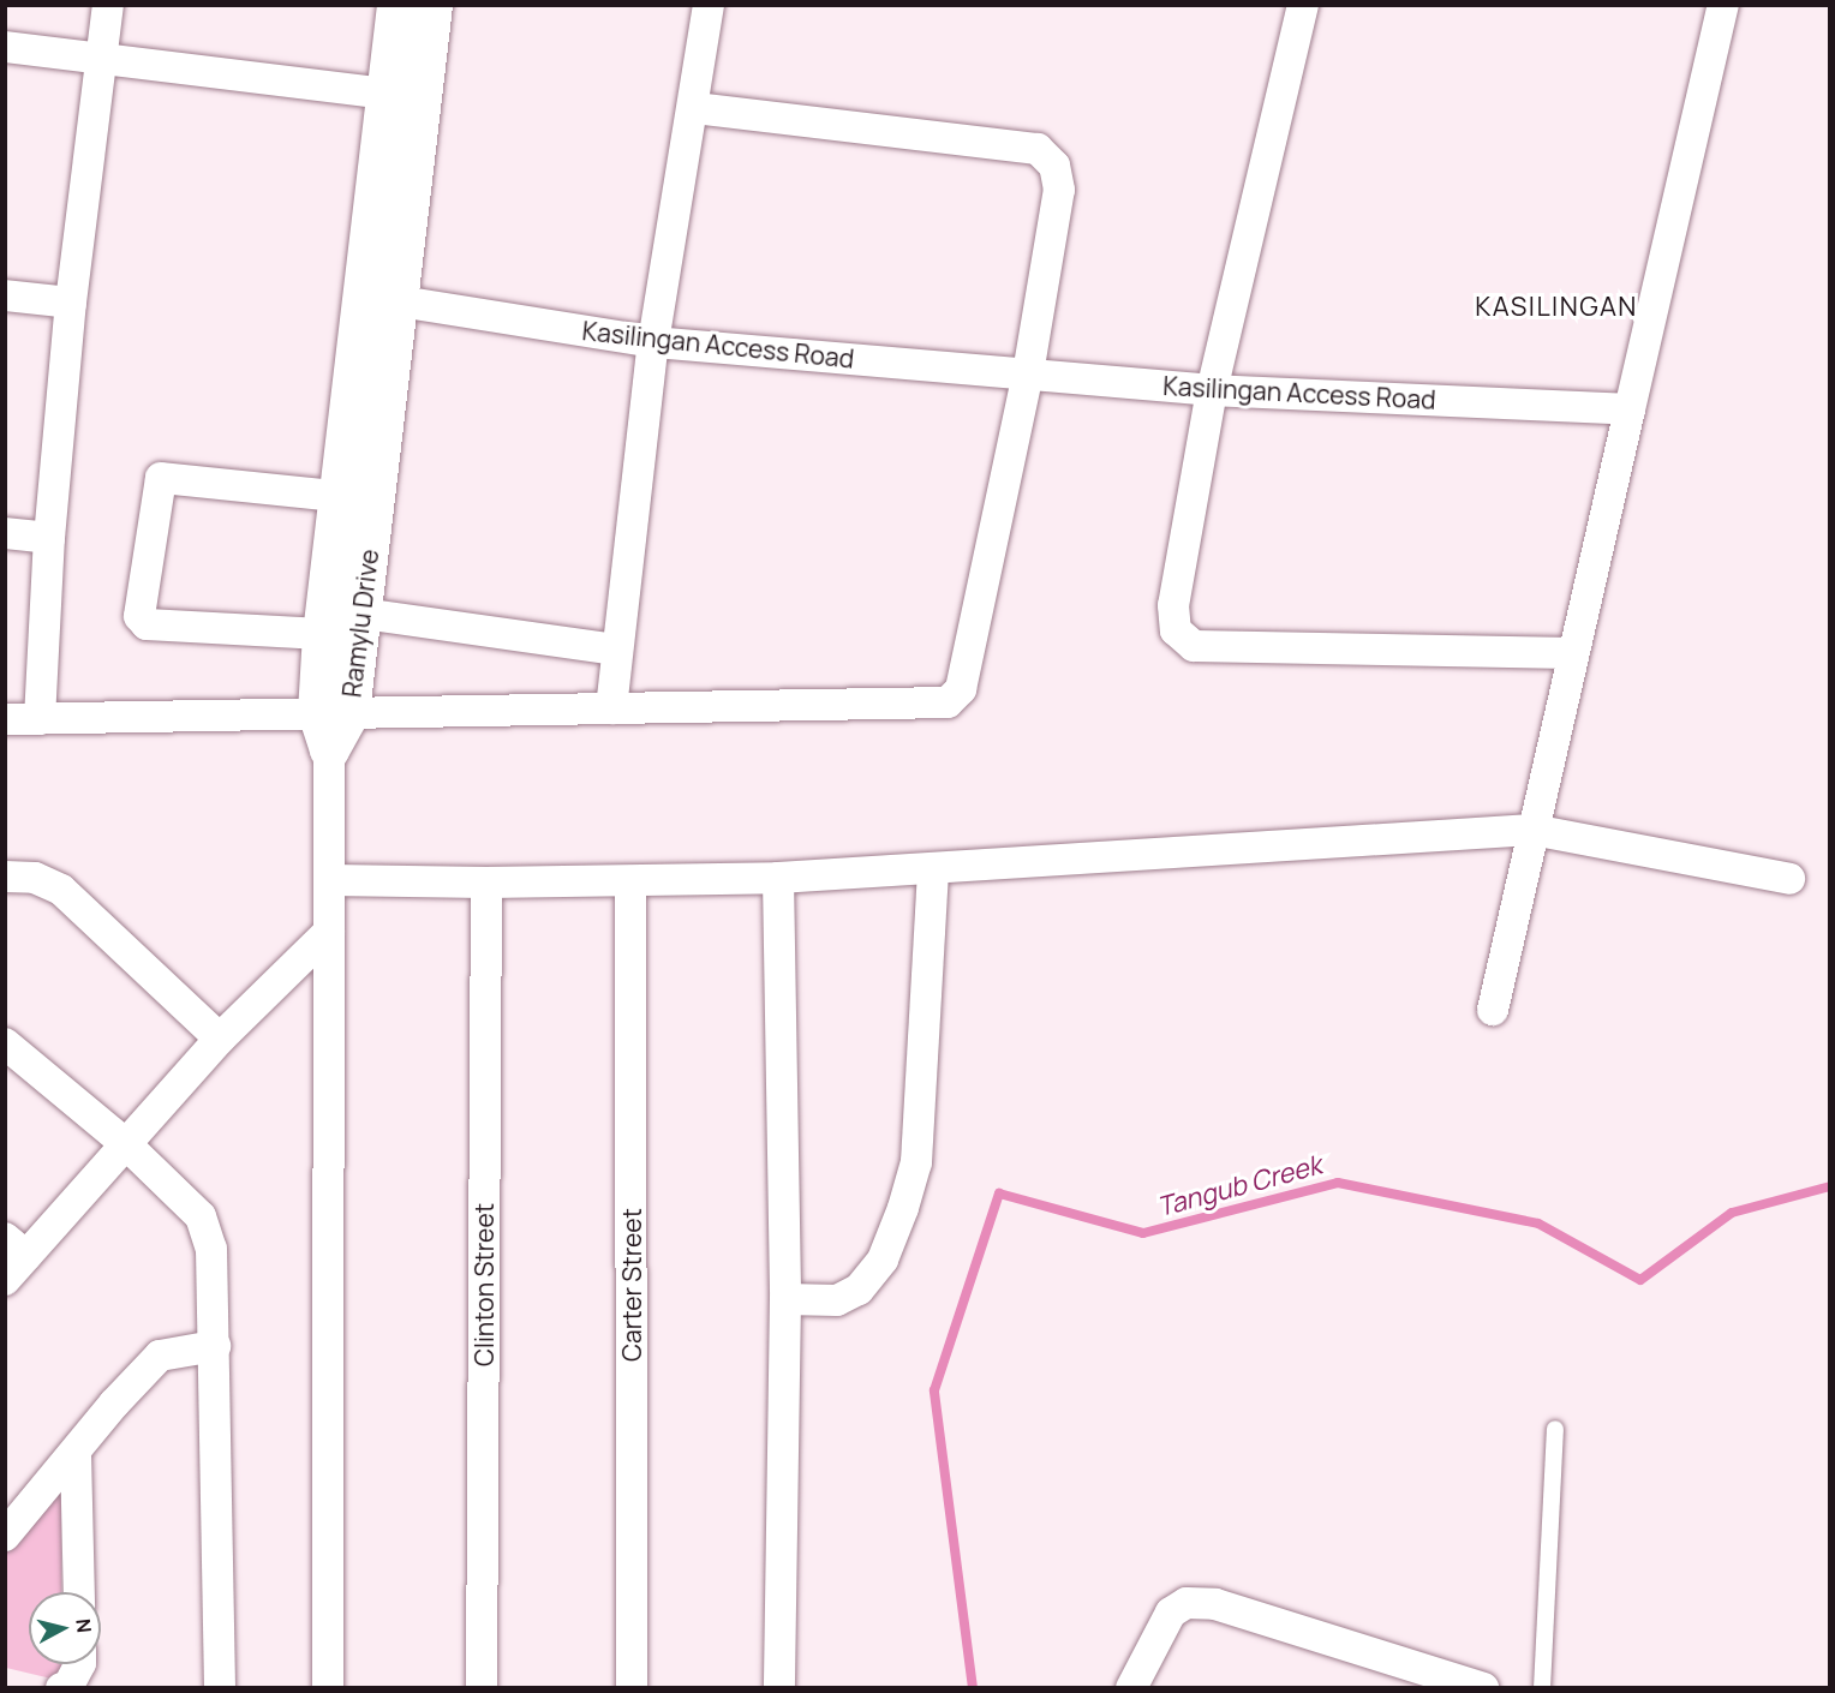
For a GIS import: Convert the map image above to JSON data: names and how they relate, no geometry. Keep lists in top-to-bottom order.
{
  "streets": {
    "street": [
      "Kasilingan Access Road",
      "Ramylu Drive",
      "Clinton Street",
      "Carter Street"
    ]
  },
  "crossings": [
    ["Kasilingan Access Road", "Ramylu Drive"]
  ],
  "districts": ["KASILINGAN"],
  "water": ["Tangub Creek"],
  "north": "right"
}
